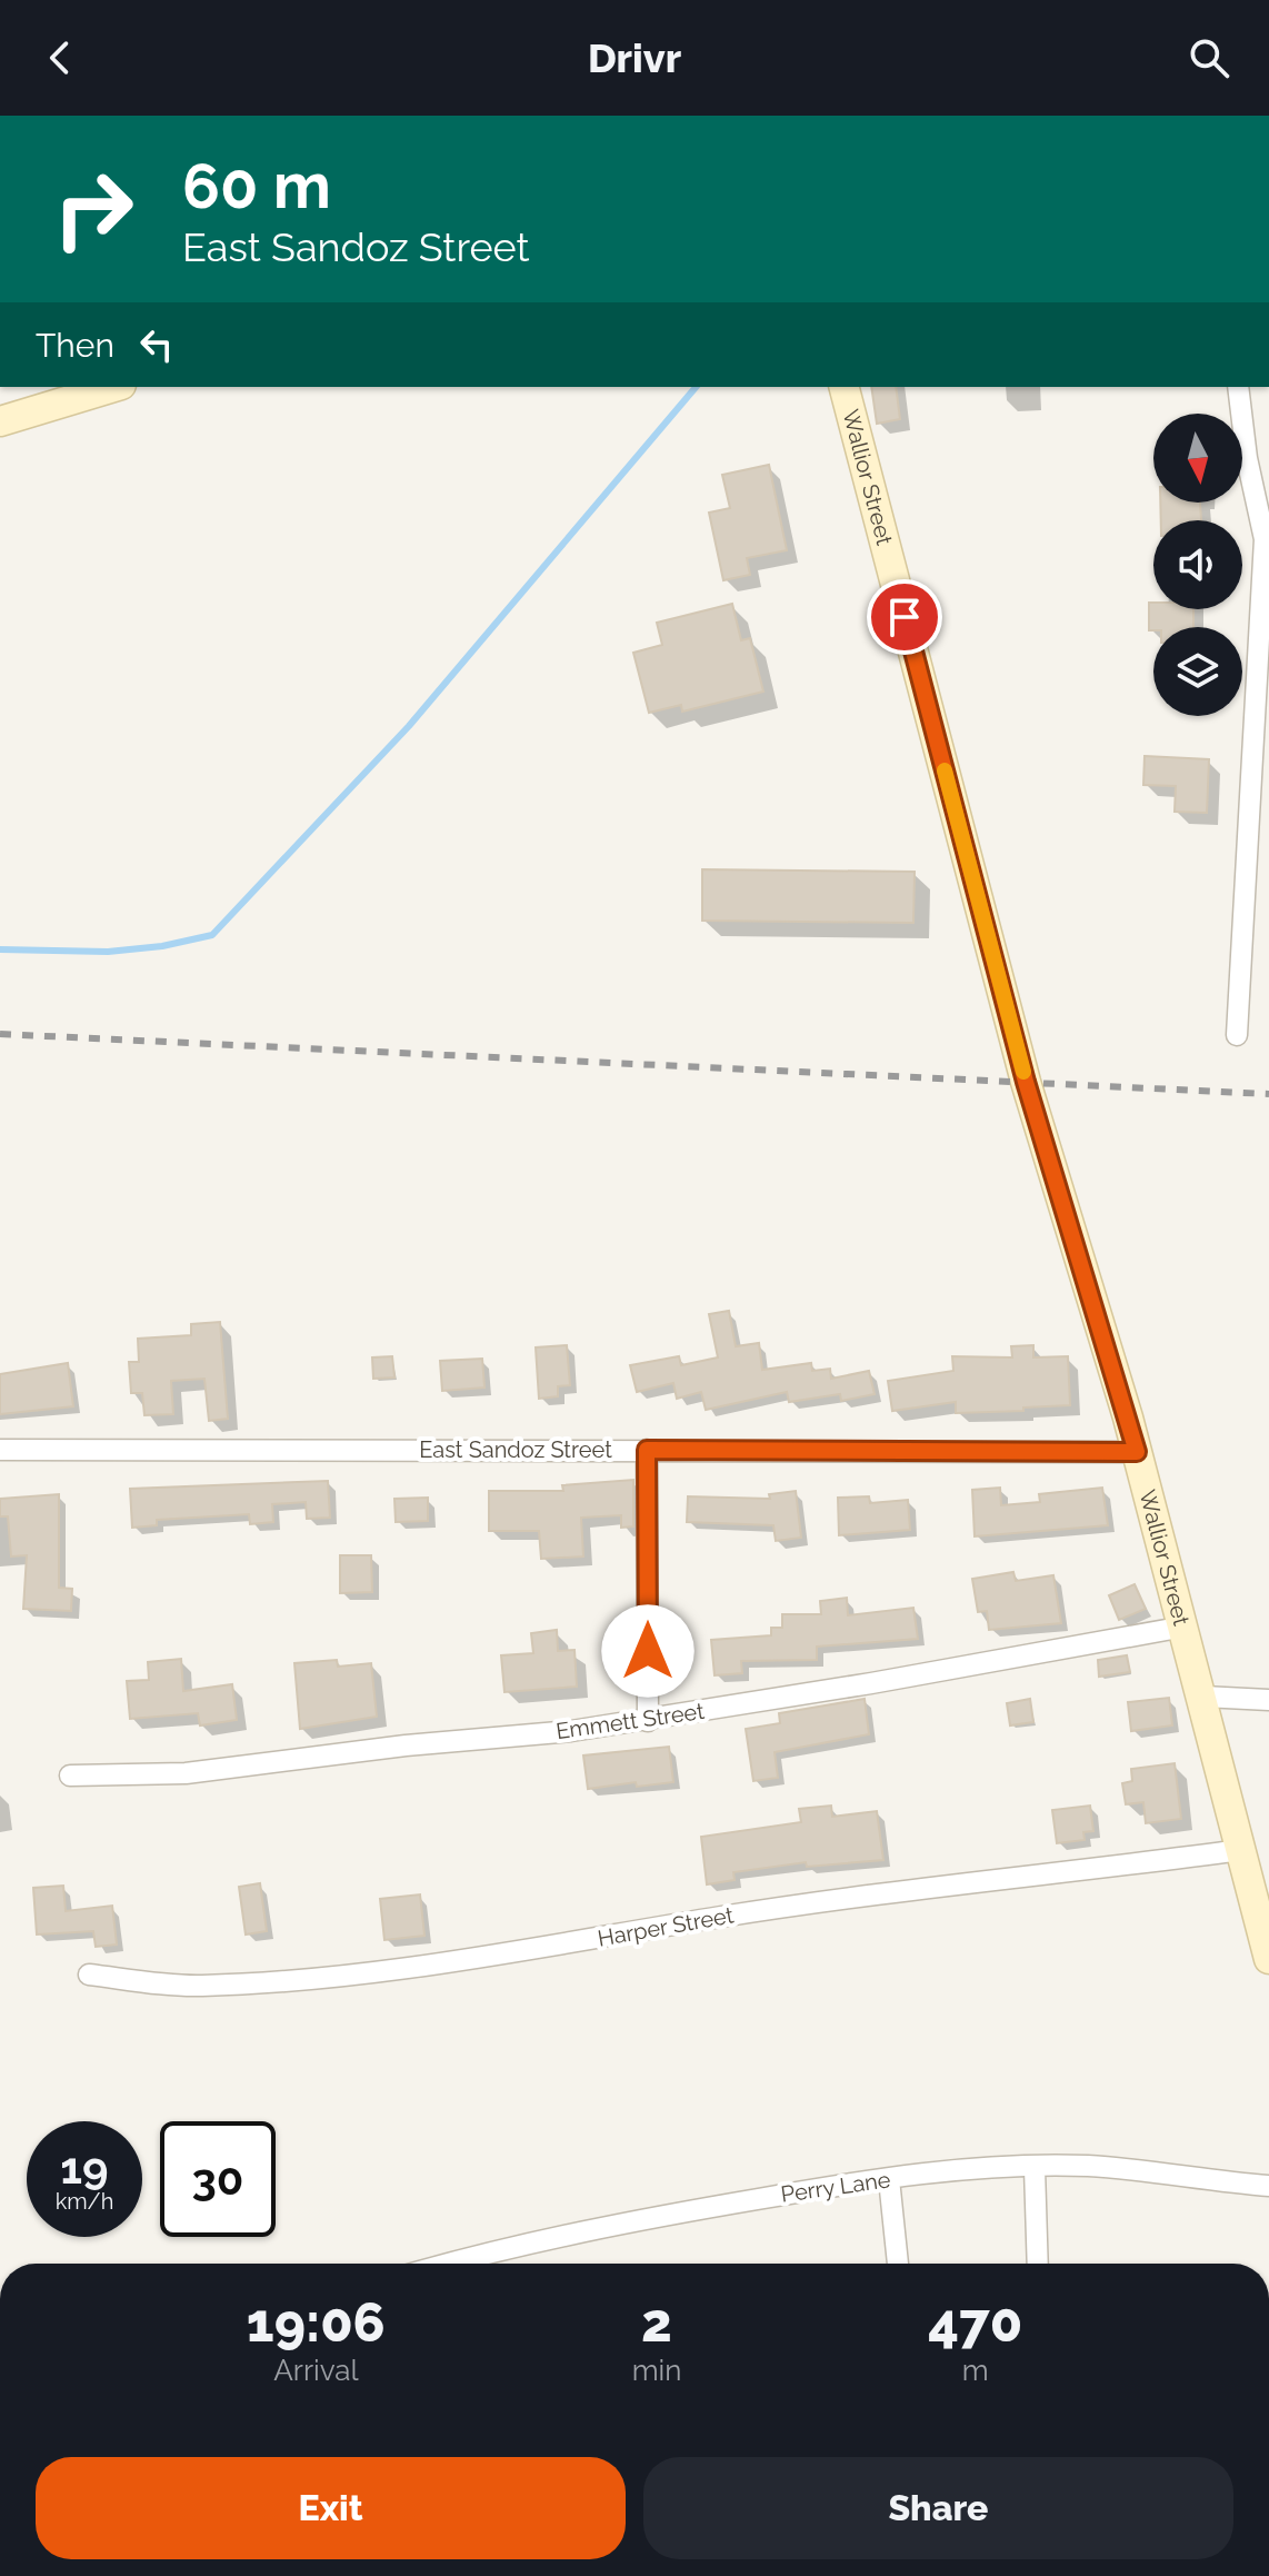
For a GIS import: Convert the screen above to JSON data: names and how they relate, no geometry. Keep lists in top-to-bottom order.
{
  "streets": {
    "street": [
      "Wallior Street",
      "East Sandoz Street",
      "Emmett Street",
      "Harper Street",
      "Perry Lane"
    ]
  },
  "crossings": [
    ["Wallior Street", "East Sandoz Street"],
    ["Wallior Street", "Emmett Street"],
    ["Wallior Street", "Harper Street"]
  ],
  "north": "bottom",
  "page": {
    "header": "Drivr",
    "turn": ["60 m", "East Sandoz Street"],
    "then": "Then",
    "speed": "19 km/h",
    "limit": "30",
    "eta": [
      "19:06",
      "Arrival",
      "2",
      "min",
      "470",
      "m"
    ],
    "buttons": ["Exit", "Share"]
  }
}
